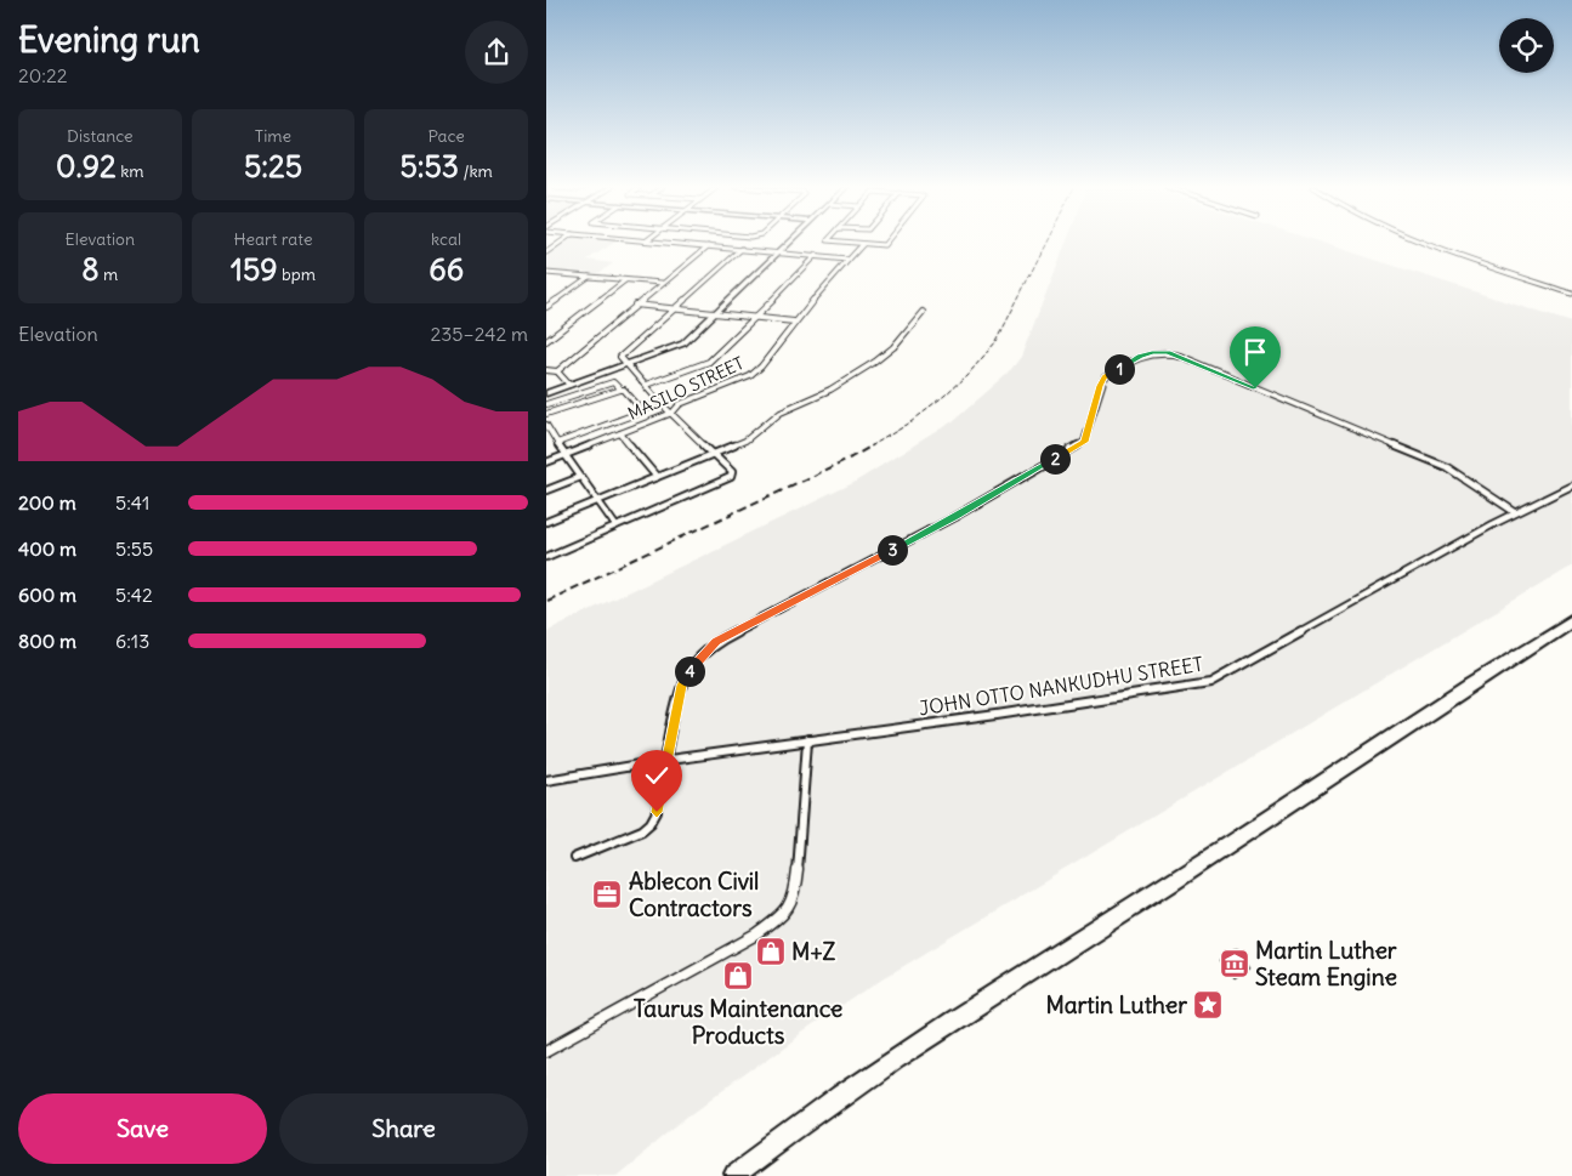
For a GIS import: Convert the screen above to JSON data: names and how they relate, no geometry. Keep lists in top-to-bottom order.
{
  "streets": {
    "street": ["MASILO STREET", "JOHN OTTO NANKUDHU STREET"]
  },
  "places": {
    "office": ["Ablecon Civil Contractors"],
    "shop": ["M+Z", "Taurus Maintenance Products"],
    "museum": ["Martin Luther Steam Engine"],
    "place": ["Martin Luther"]
  },
  "page": {
    "heading": ["Evening run", "20:22"],
    "stats": [
      ["Distance", "0.92 km"],
      ["Time", "5:25"],
      ["Pace", "5:53 /km"],
      ["Elevation", "8 m"],
      ["Heart rate", "159 bpm"],
      ["kcal", "66"]
    ],
    "chart": ["Elevation", "235–242 m"],
    "pins": [
      "1",
      "2",
      "3",
      "4"
    ],
    "list": [
      {
        "name": "200 m",
        "note": "5:41"
      },
      {
        "name": "400 m",
        "note": "5:55"
      },
      {
        "name": "600 m",
        "note": "5:42"
      },
      {
        "name": "800 m",
        "note": "6:13"
      }
    ],
    "buttons": ["Save", "Share"]
  }
}
